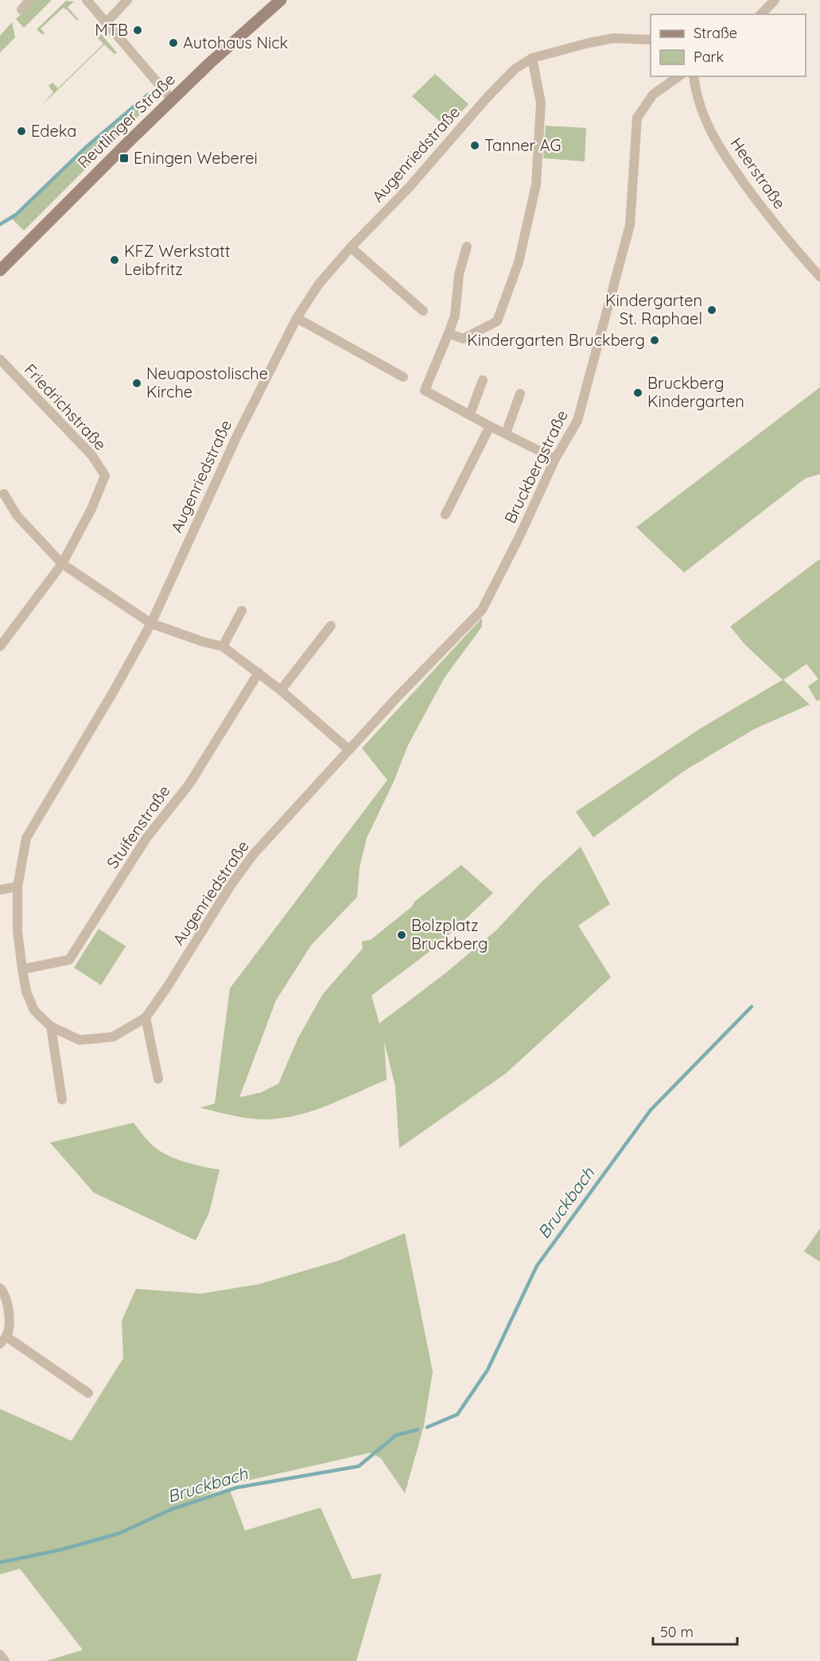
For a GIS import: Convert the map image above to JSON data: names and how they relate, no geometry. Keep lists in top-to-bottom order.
{
  "streets": {
    "main road": ["Reutlinger Straße"],
    "street": [
      "Augenriedstraße",
      "Heerstraße",
      "Friedrichstraße",
      "Bruckbergstraße",
      "Stuifenstraße"
    ]
  },
  "crossings": [
    ["Augenriedstraße", "Bruckbergstraße"],
    ["Augenriedstraße", "Stuifenstraße"]
  ],
  "water": ["Bruckbach"],
  "places": {
    "other": [
      "MTB",
      "Autohaus Nick",
      "Edeka",
      "Tanner AG",
      "KFZ Werkstatt Leibfritz",
      "Kindergarten St. Raphael",
      "Kindergarten Bruckberg",
      "Neuapostolische Kirche",
      "Bruckberg Kindergarten",
      "Bolzplatz Bruckberg"
    ],
    "transit": ["Eningen Weberei"]
  },
  "legend": ["Straße", "Park"],
  "scale_bar": "50 m"
}
